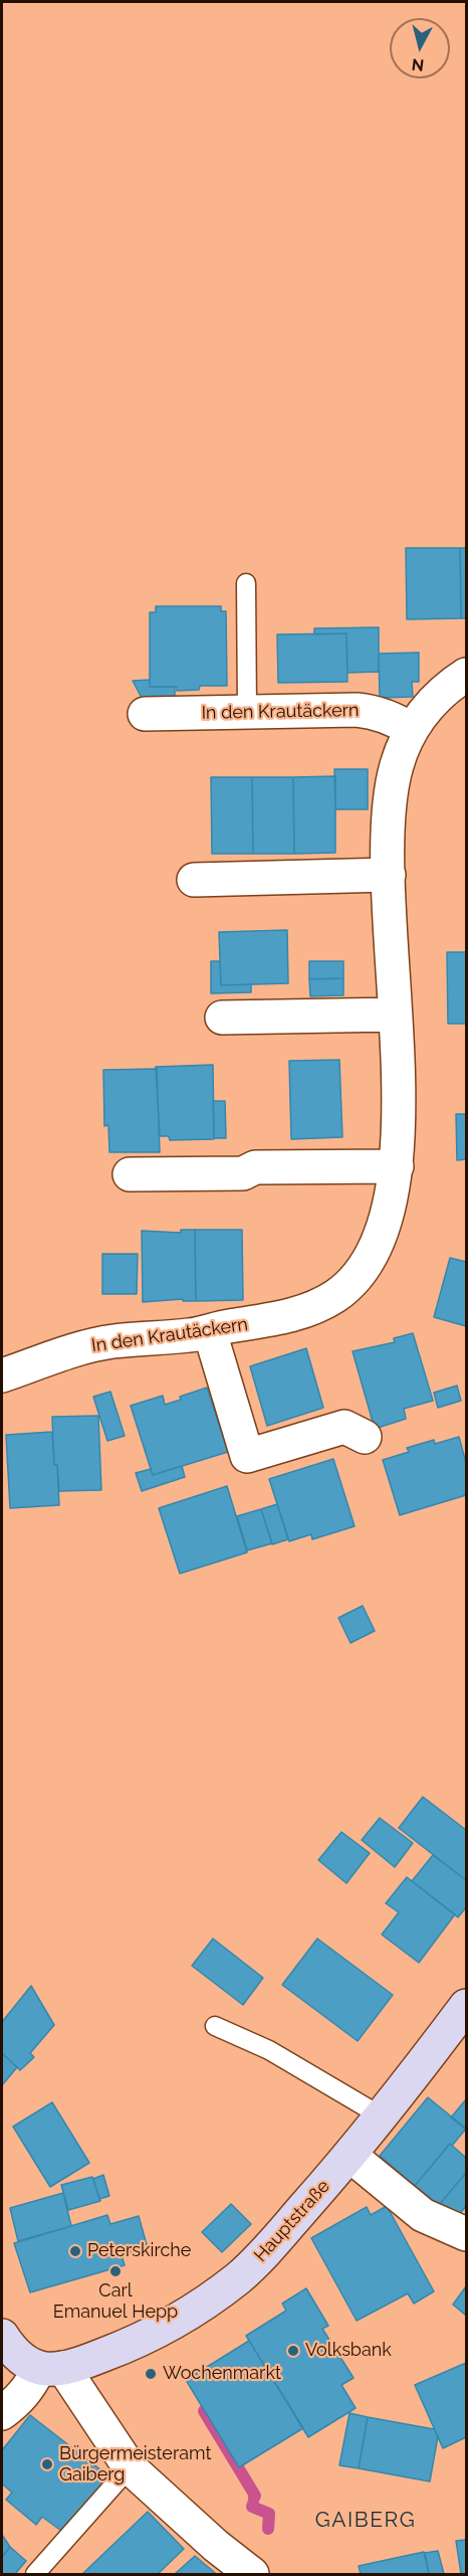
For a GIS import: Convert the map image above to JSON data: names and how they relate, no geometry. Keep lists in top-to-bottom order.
{
  "streets": {
    "main road": ["Hauptstraße"],
    "street": ["In den Krautäckern"]
  },
  "districts": ["GAIBERG"],
  "places": [
    "Peterskirche",
    "Carl Emanuel Hepp",
    "Volksbank",
    "Wochenmarkt",
    "Bürgermeisteramt Gaiberg"
  ],
  "north": "bottom"
}
